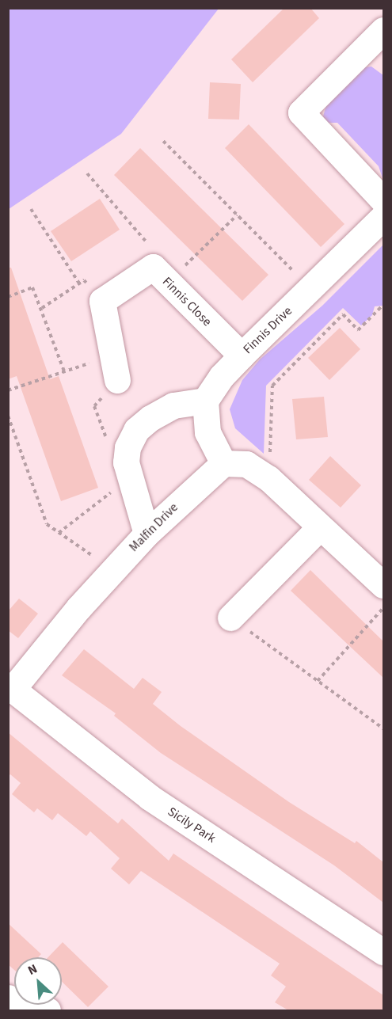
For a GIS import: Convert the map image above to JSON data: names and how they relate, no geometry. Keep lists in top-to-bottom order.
{
  "streets": {
    "street": [
      "Finnis Close",
      "Finnis Drive",
      "Malfin Drive",
      "Sicily Park"
    ]
  },
  "crossings": [
    ["Finnis Close", "Finnis Drive"],
    ["Malfin Drive", "Sicily Park"]
  ],
  "north": "top left"
}
